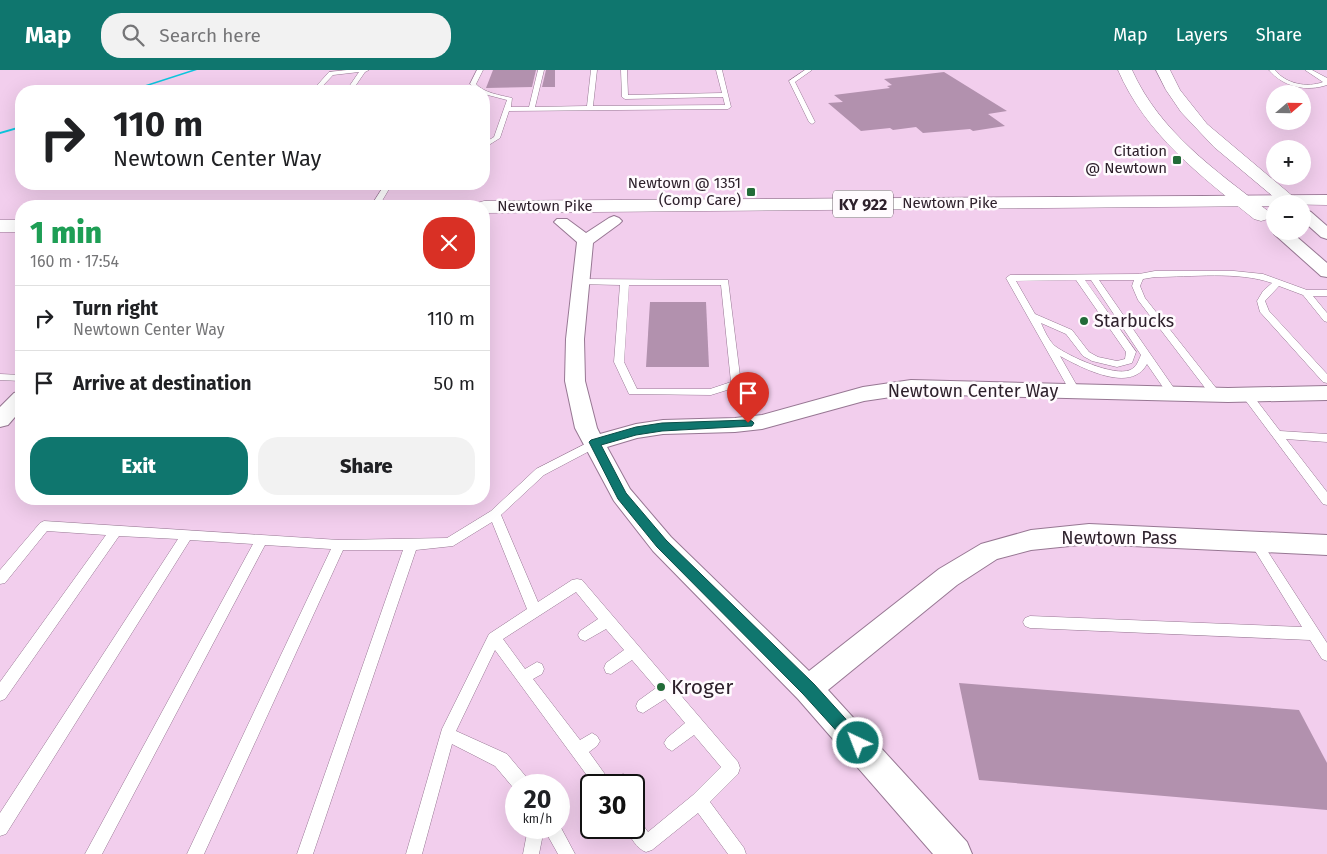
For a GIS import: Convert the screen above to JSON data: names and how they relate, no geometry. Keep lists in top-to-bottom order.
{
  "streets": {
    "main road": ["Newtown Pike", "KY 922"],
    "street": ["Newtown Center Way", "Newtown Pass"]
  },
  "places": {
    "transit": ["Citation @ Newtown", "Newtown @ 1351 (Comp Care)"],
    "other": ["Starbucks", "Kroger"]
  },
  "north": "right",
  "page": {
    "header": "Map",
    "search": "Search here",
    "nav": ["Map", "Layers", "Share"],
    "map_buttons": ["+", "−"],
    "turn": ["110 m", "Newtown Center Way"],
    "heading": ["1 min", "160 m · 17:54"],
    "list": [
      {
        "name": "Turn right",
        "note": "Newtown Center Way",
        "value": "110 m"
      },
      {
        "name": "Arrive at destination",
        "value": "50 m"
      }
    ],
    "buttons": ["Exit", "Share"],
    "speed": "20 km/h",
    "limit": "30"
  }
}
